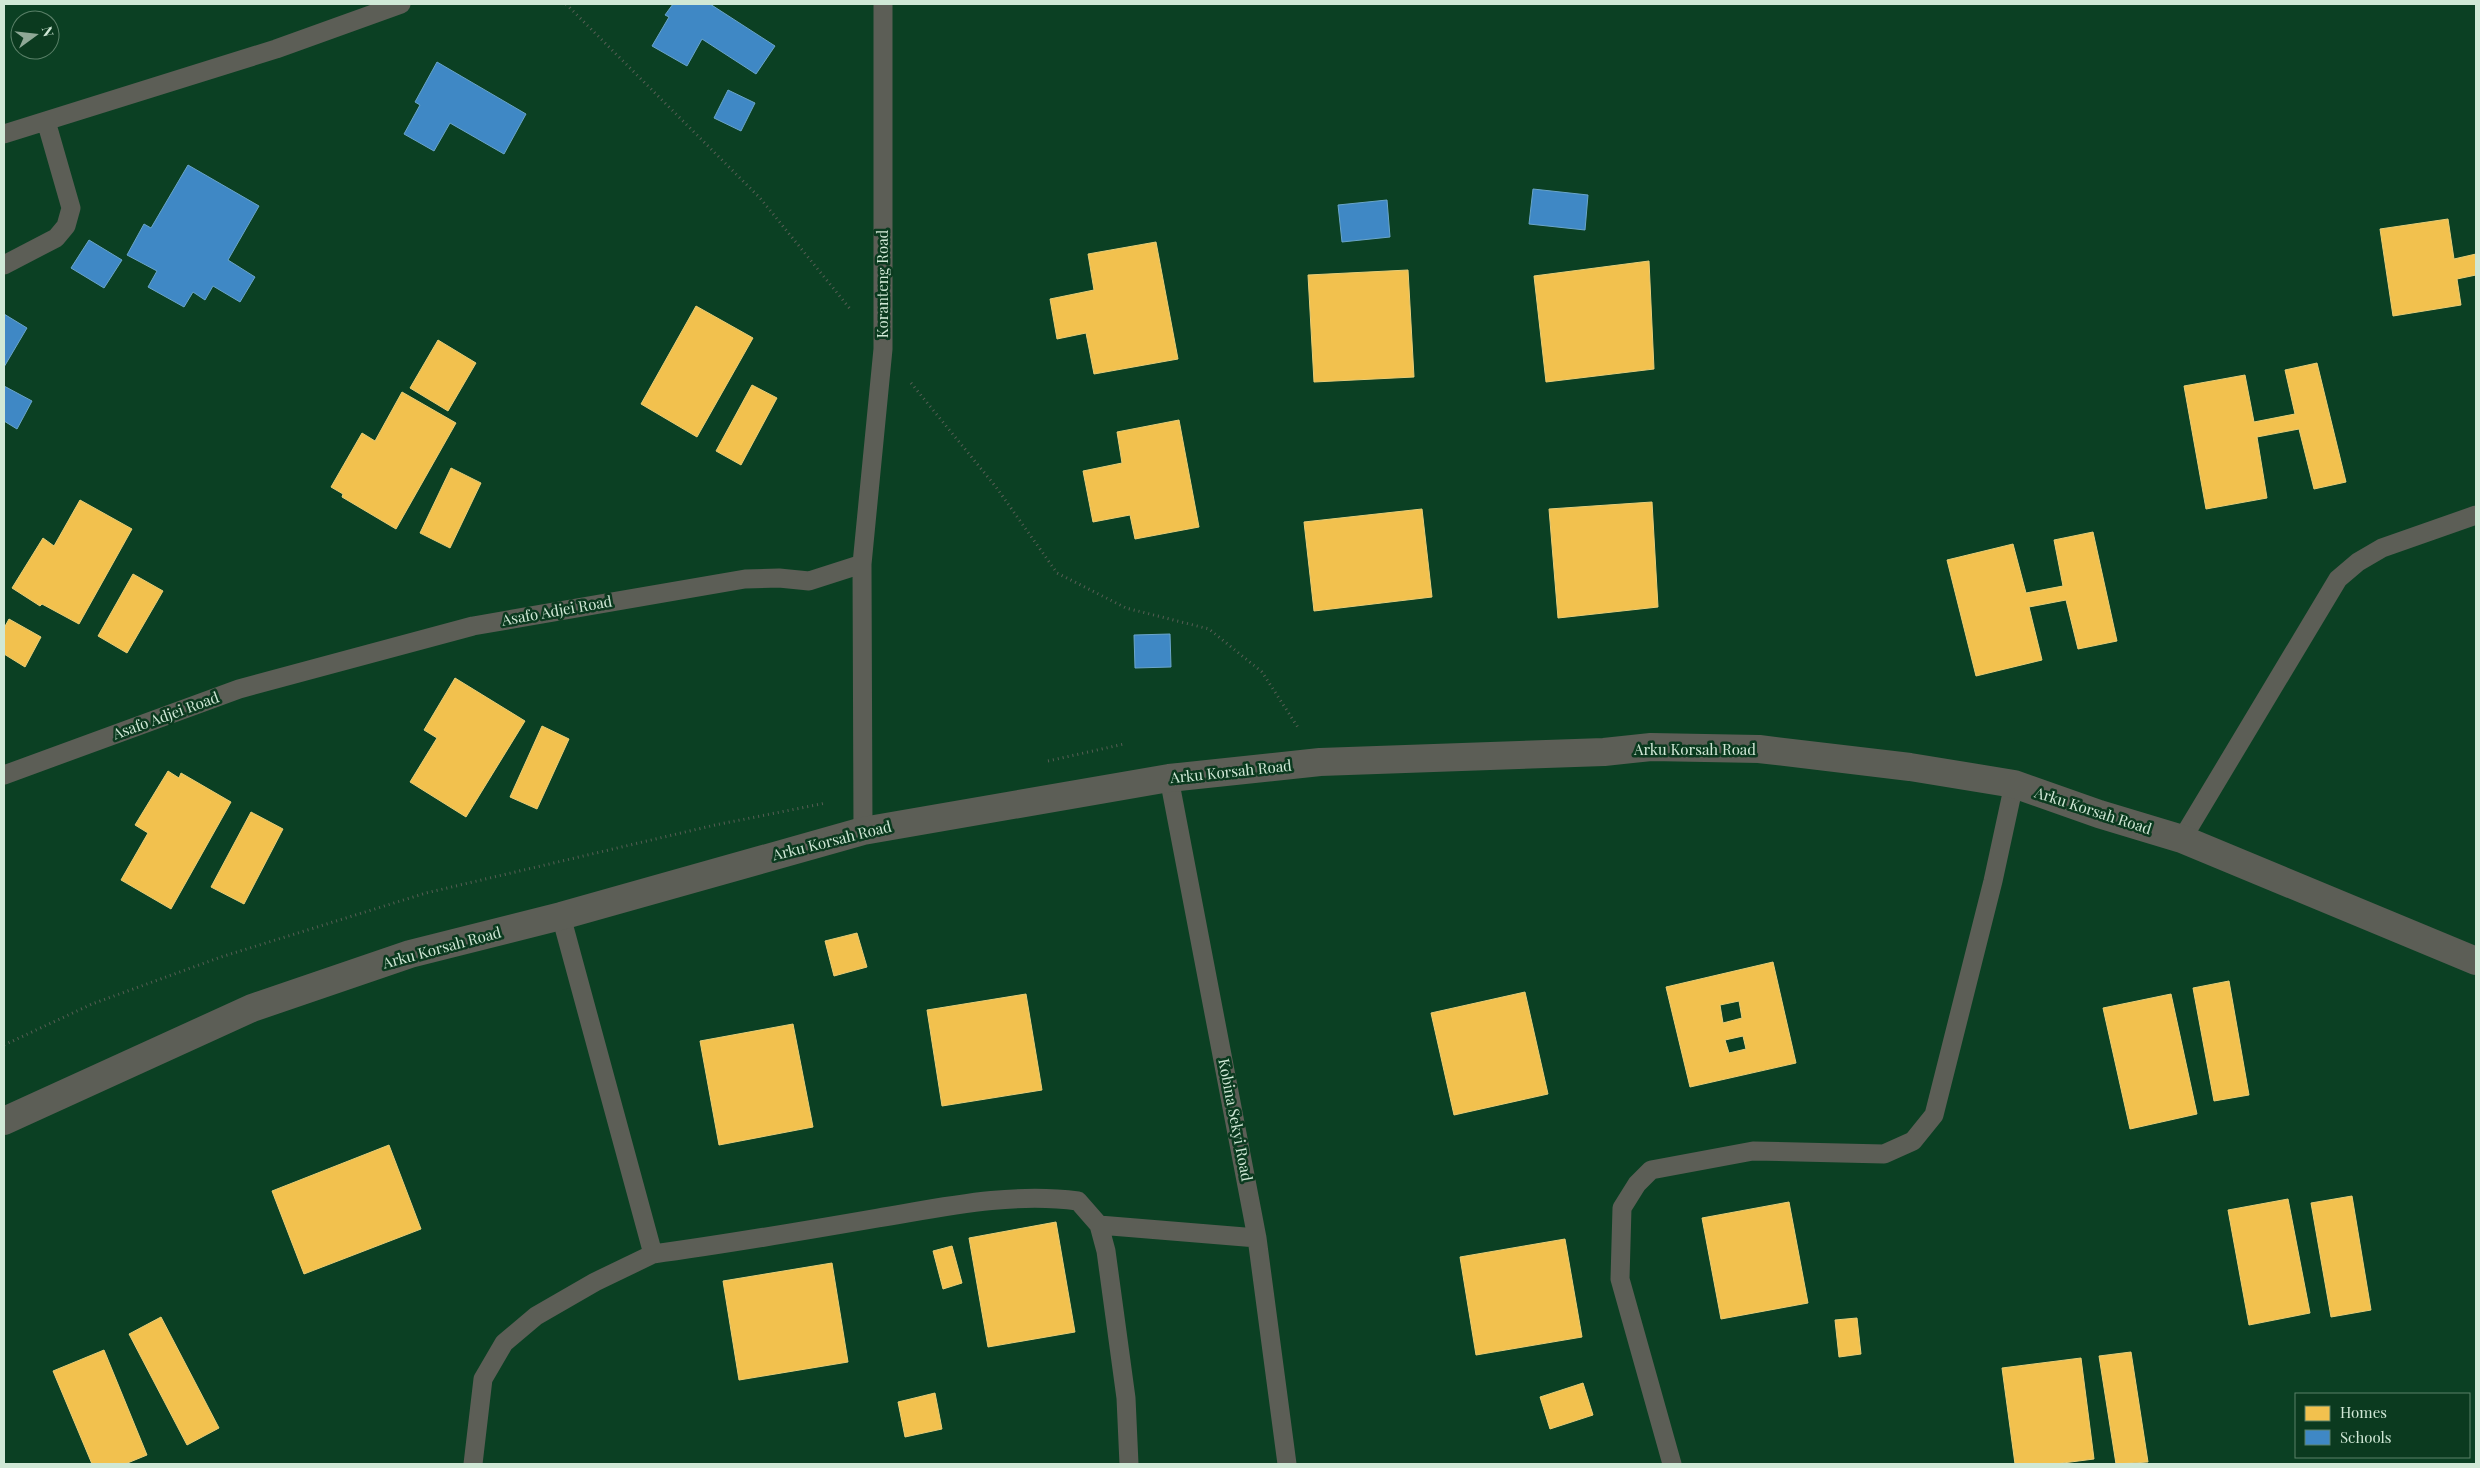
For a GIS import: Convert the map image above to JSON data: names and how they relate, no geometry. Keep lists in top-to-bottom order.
{
  "streets": {
    "street": ["Arku Korsah Road"],
    "lane": ["Koranteng Road", "Asafo Adjei Road", "Kobina Sekyi Road"]
  },
  "crossings": [
    ["Koranteng Road", "Asafo Adjei Road"],
    ["Arku Korsah Road", "Kobina Sekyi Road"]
  ],
  "legend": ["Homes", "Schools"],
  "north": "right"
}
